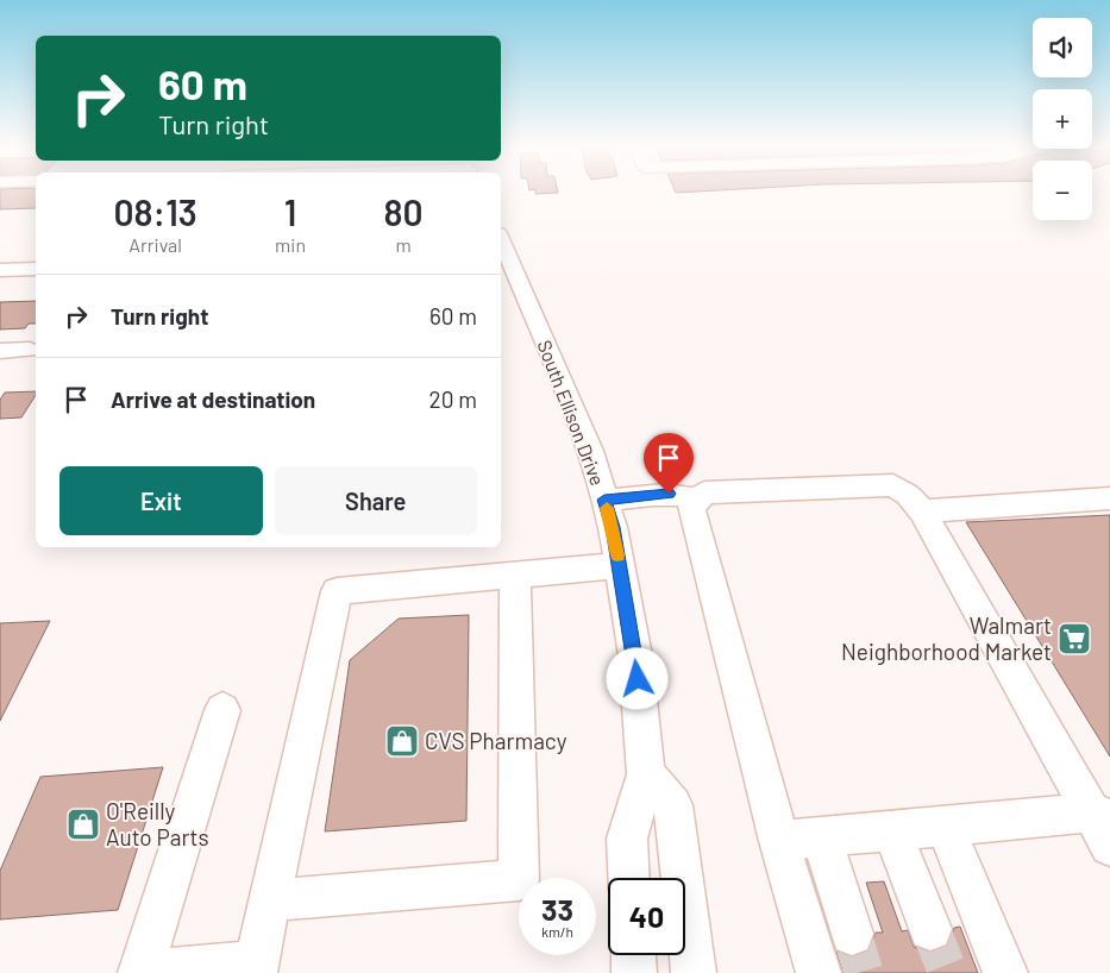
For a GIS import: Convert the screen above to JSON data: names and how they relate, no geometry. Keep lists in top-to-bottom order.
{
  "streets": {
    "street": ["South Ellison Drive"]
  },
  "places": {
    "supermarket": ["Walmart Neighborhood Market"],
    "shop": ["CVS Pharmacy", "O'Reilly Auto Parts"]
  },
  "page": {
    "map_buttons": ["+", "−"],
    "turn": ["60 m", "Turn right"],
    "eta": [
      "08:13",
      "Arrival",
      "1",
      "min",
      "80",
      "m"
    ],
    "list": [
      {
        "name": "Turn right",
        "value": "60 m"
      },
      {
        "name": "Arrive at destination",
        "value": "20 m"
      }
    ],
    "buttons": ["Exit", "Share"],
    "speed": "33 km/h",
    "limit": "40"
  }
}
